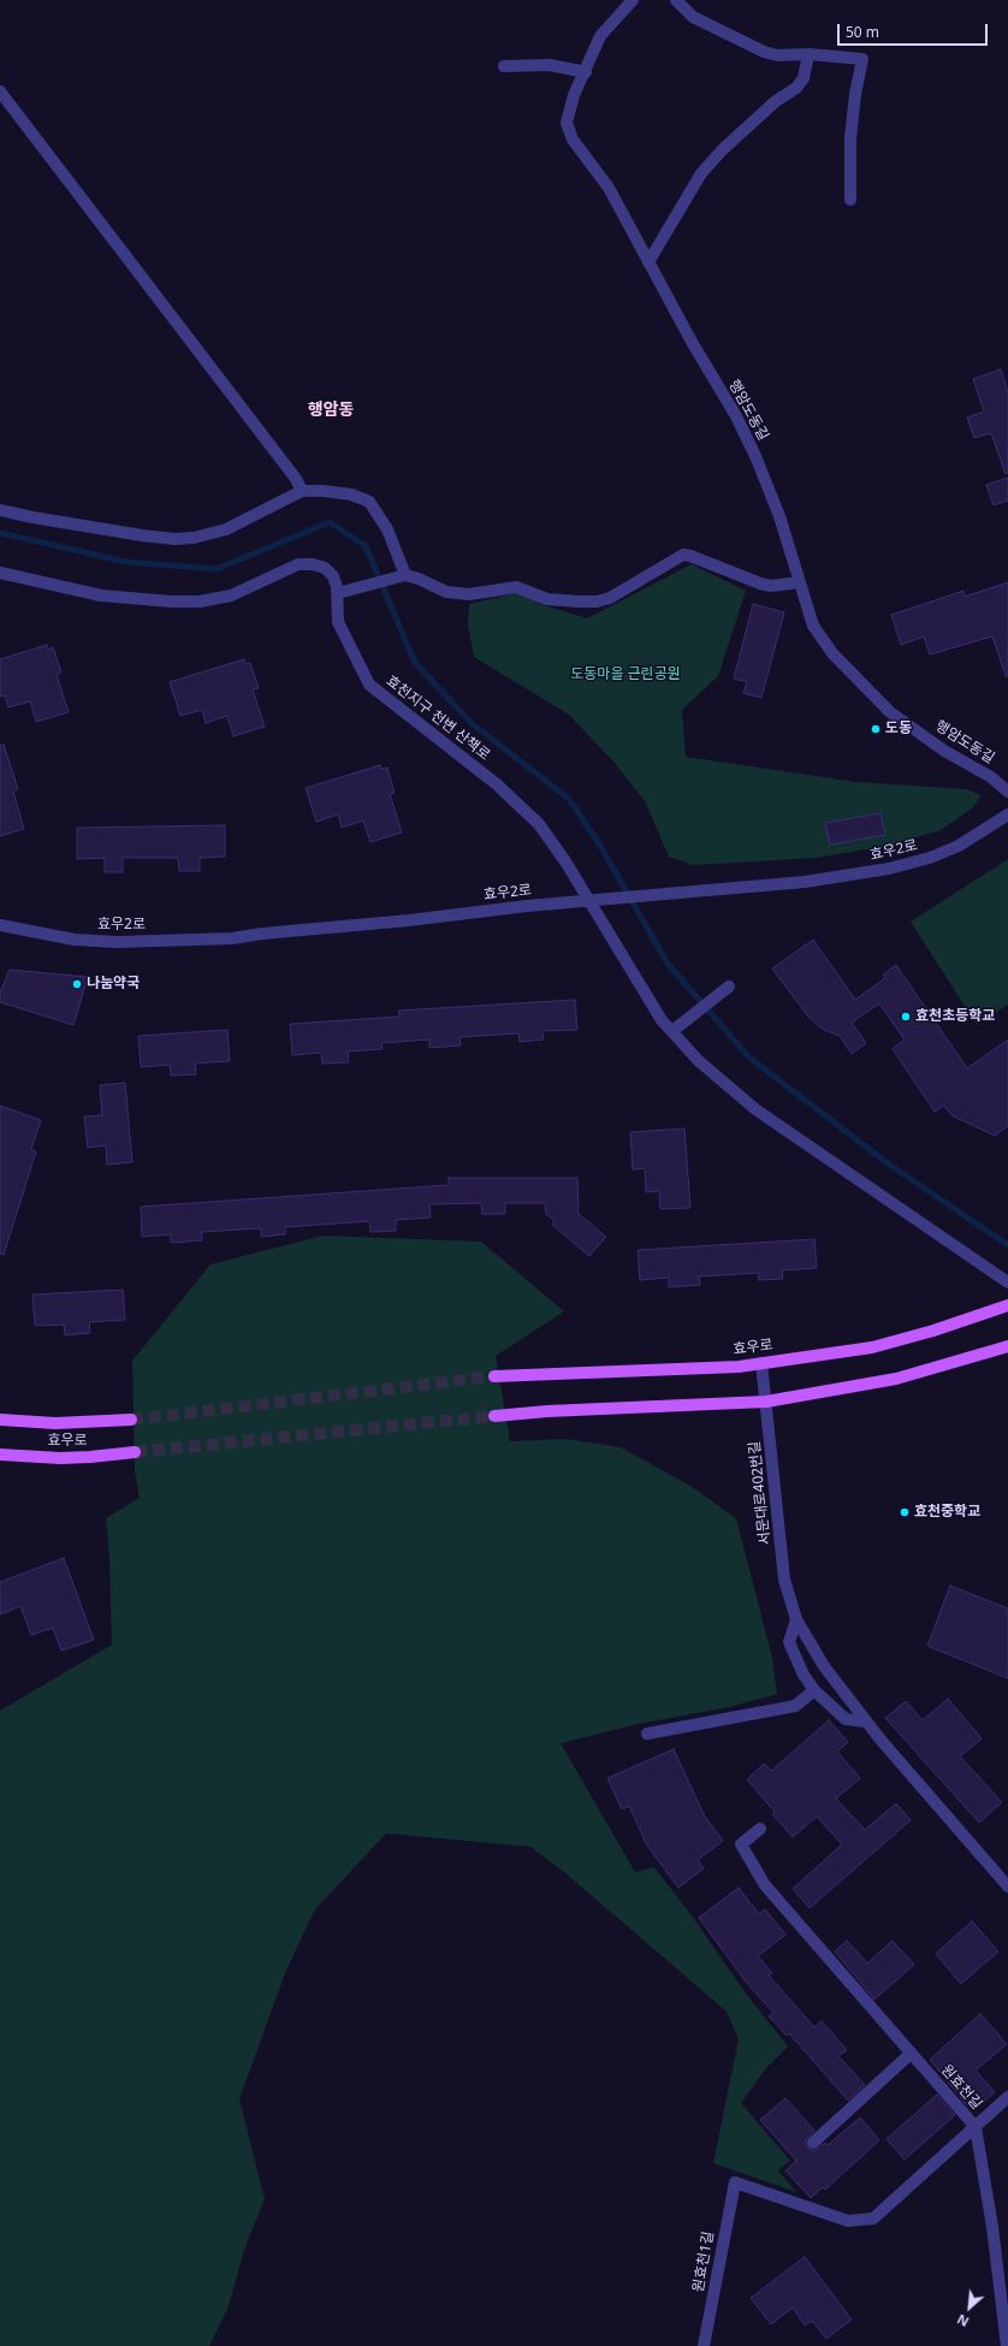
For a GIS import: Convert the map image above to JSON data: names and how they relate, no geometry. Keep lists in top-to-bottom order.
{
  "streets": {
    "main road": ["효우로"],
    "street": [
      "행암도동길",
      "효천지구 천변 산책로",
      "효우2로",
      "서문대로402번길",
      "원효천길",
      "원효천1길"
    ]
  },
  "crossings": [
    ["효우로", "서문대로402번길"],
    ["원효천길", "원효천1길"]
  ],
  "districts": ["행암동"],
  "parks": ["도동마을 근린공원"],
  "places": [
    "도동",
    "나눔약국",
    "효천초등학교",
    "효천중학교"
  ],
  "scale_bar": "50 m",
  "north": "bottom left"
}
